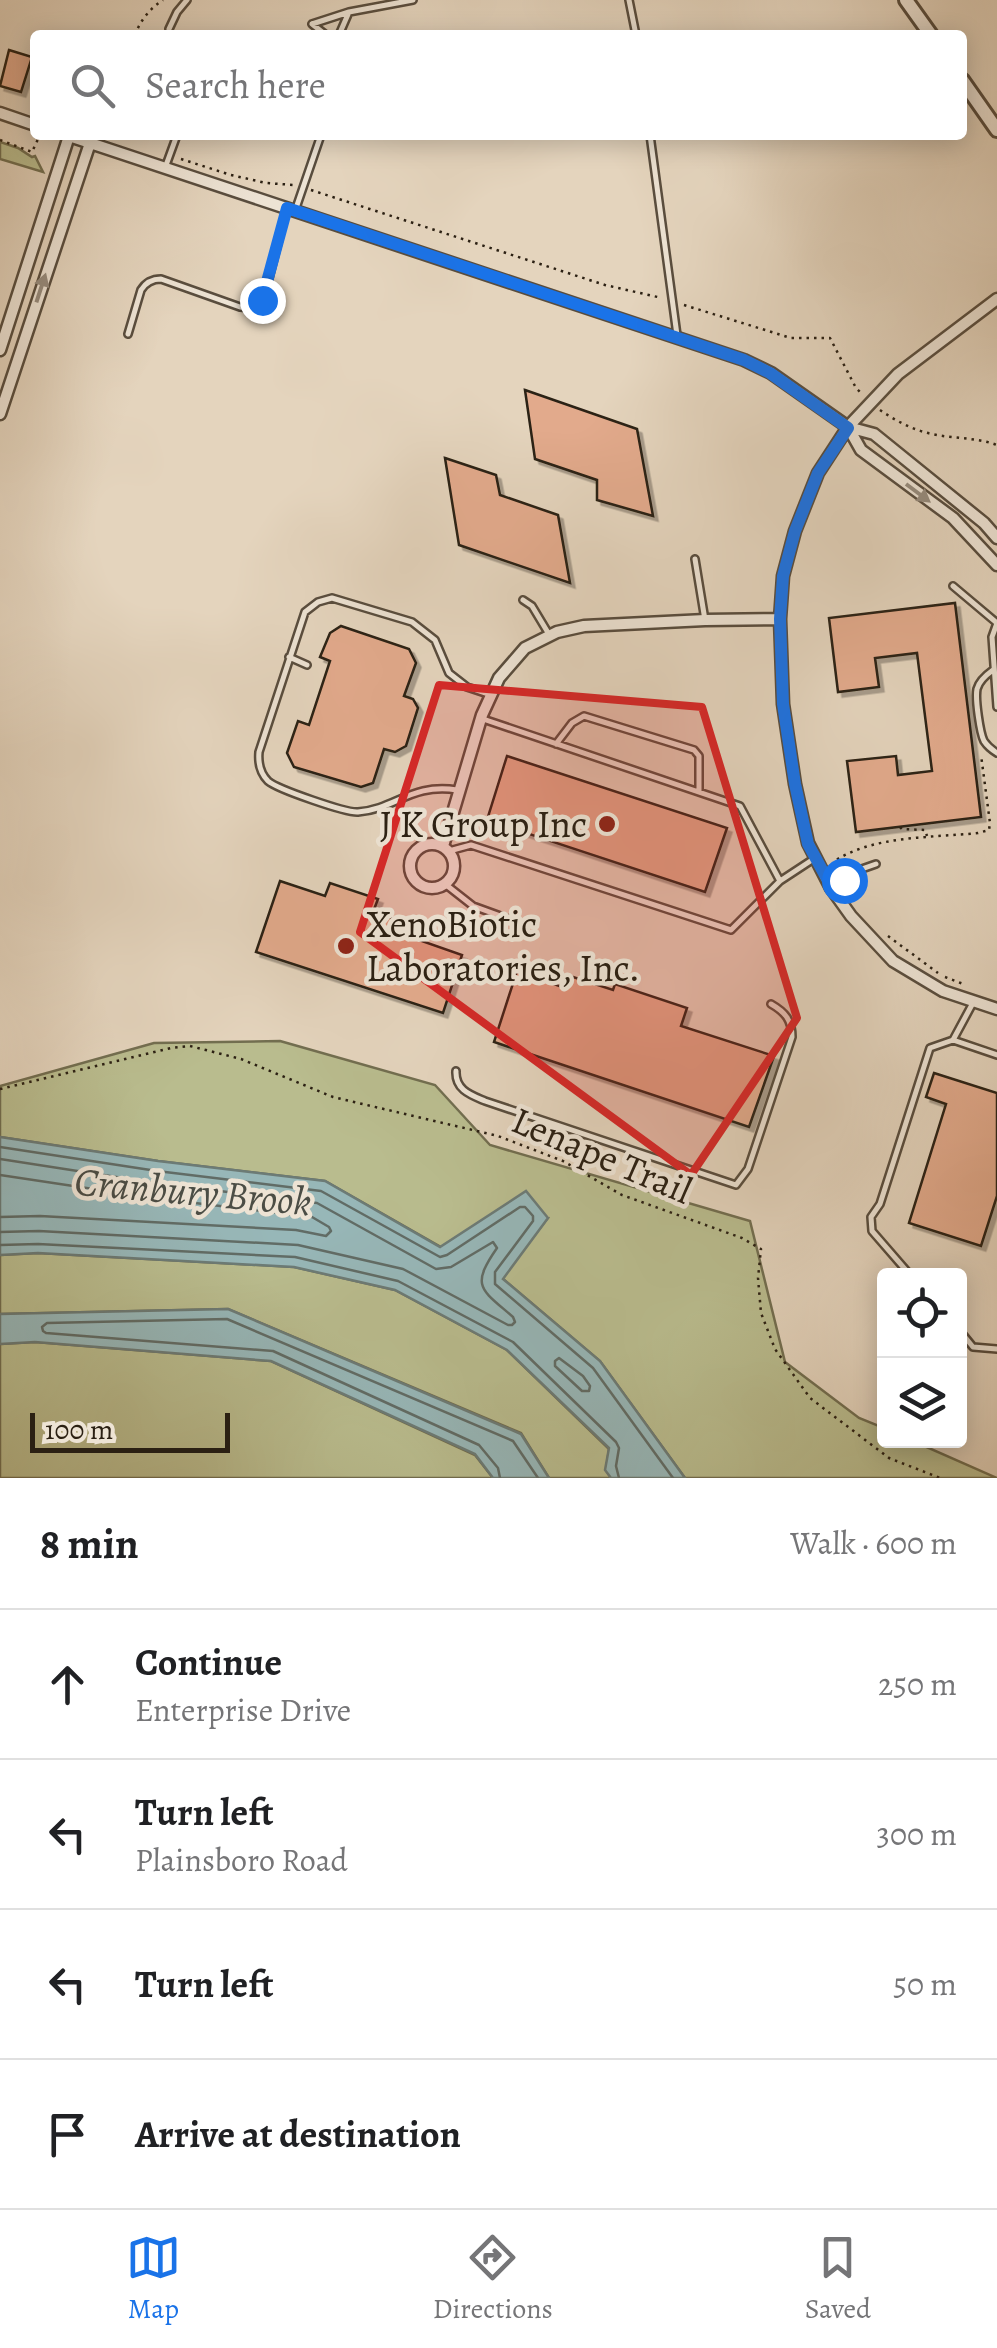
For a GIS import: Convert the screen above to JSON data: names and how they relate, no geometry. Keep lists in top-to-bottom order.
{
  "streets": {
    "path": ["Lenape Trail"]
  },
  "water": ["Cranbury Brook"],
  "places": ["J K Group Inc", "XenoBiotic Laboratories, Inc."],
  "scale_bar": "100 m",
  "page": {
    "search": "Search here",
    "scale": "100 m",
    "heading": ["8 min", "Walk · 600 m"],
    "list": [
      ["Continue", "Enterprise Drive", "250 m"],
      ["Turn left", "Plainsboro Road", "300 m"],
      ["Turn left", "50 m"],
      "Arrive at destination"
    ],
    "nav": ["Map", "Directions", "Saved"]
  }
}
